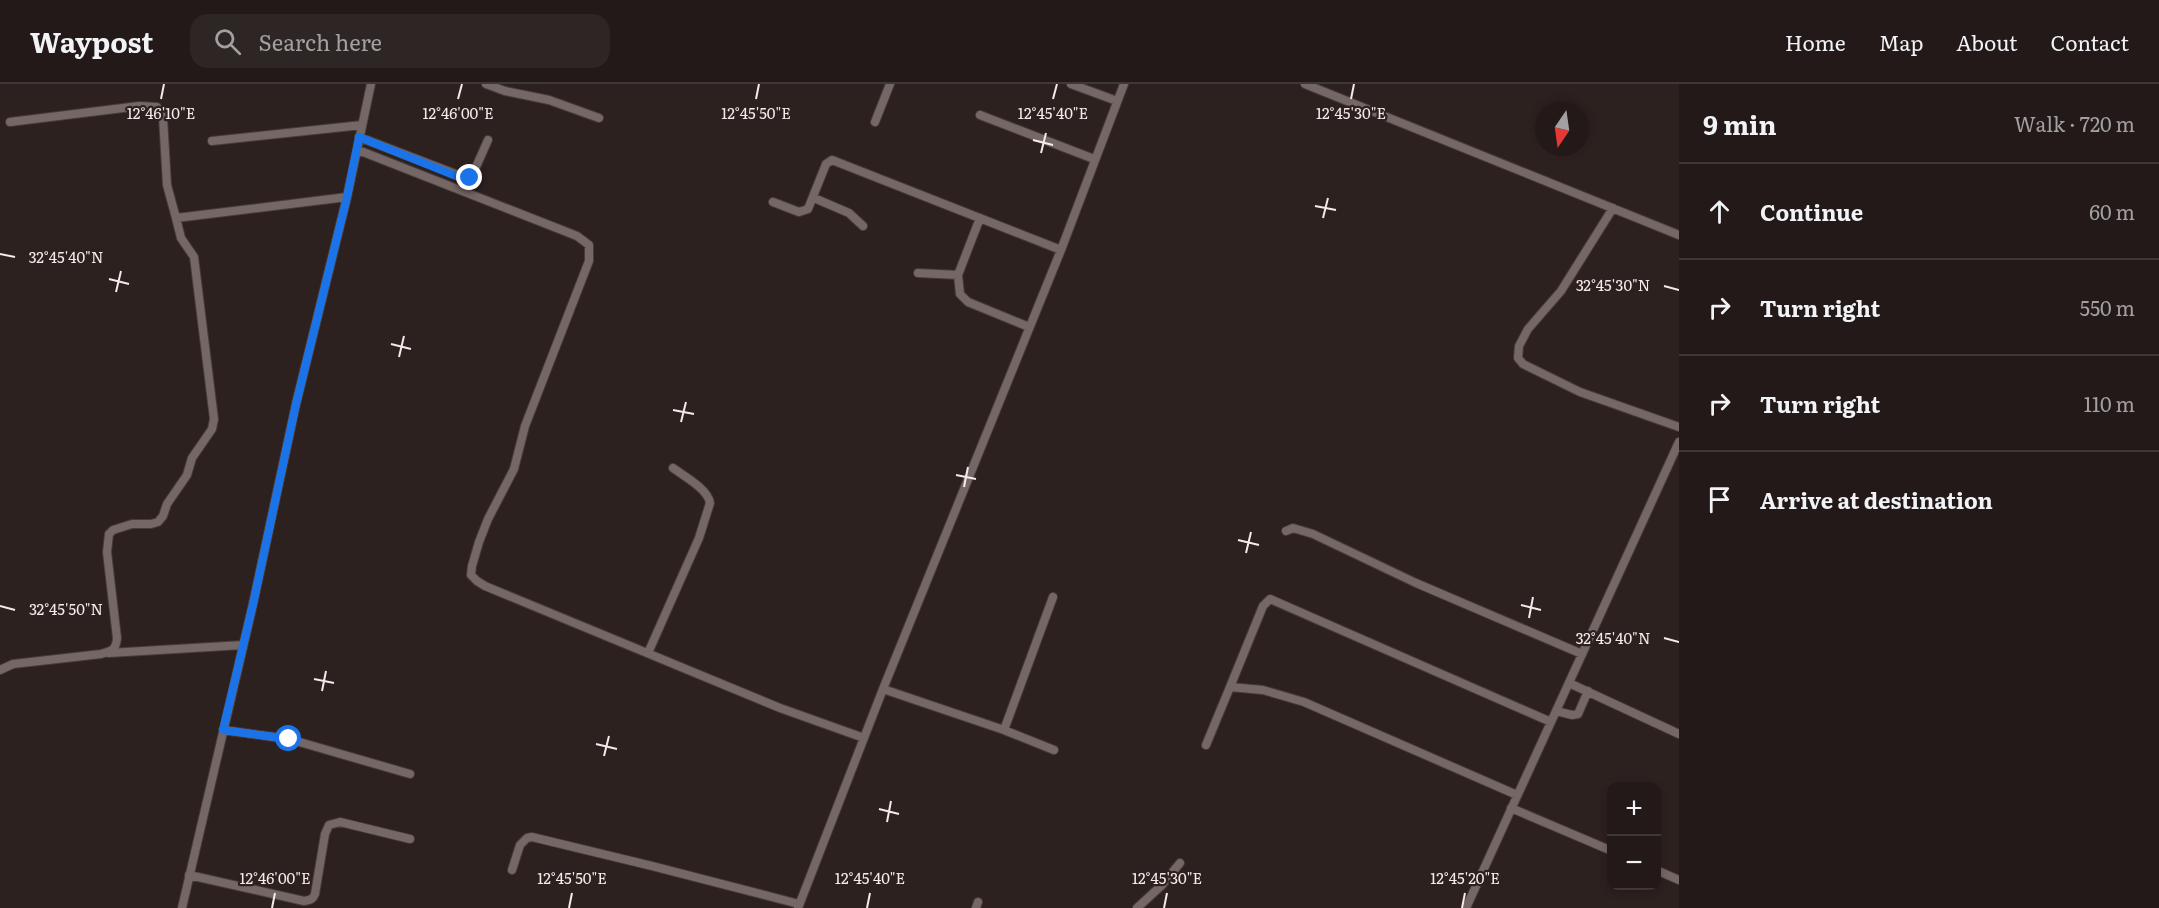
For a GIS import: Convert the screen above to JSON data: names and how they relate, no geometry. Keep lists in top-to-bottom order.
{
  "north": "bottom",
  "page": {
    "header": "Waypost",
    "search": "Search here",
    "nav": [
      "Home",
      "Map",
      "About",
      "Contact"
    ],
    "heading": ["9 min", "Walk · 720 m"],
    "list": [
      ["Continue", "60 m"],
      ["Turn right", "550 m"],
      ["Turn right", "110 m"],
      "Arrive at destination"
    ],
    "map_buttons": ["+", "−"]
  },
  "coordinates": [
    "12°45'30\"E",
    "12°46'10\"E",
    "12°46'00\"E",
    "12°45'50\"E",
    "12°45'40\"E",
    "32°45'40\"N",
    "32°45'30\"N",
    "32°45'50\"N",
    "12°45'20\"E"
  ]
}
